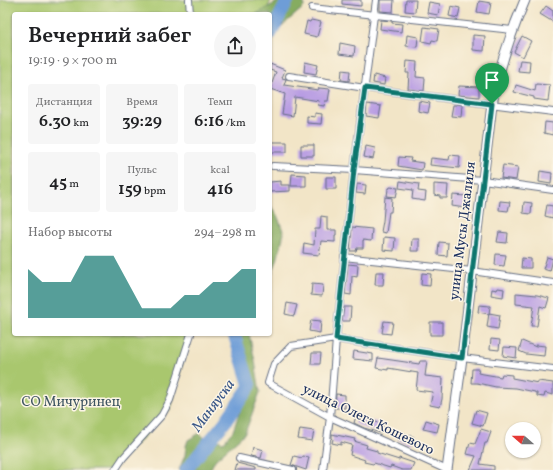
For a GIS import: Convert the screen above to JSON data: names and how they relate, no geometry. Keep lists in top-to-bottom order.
{
  "streets": {
    "main road": ["улица Мусы Джалиля"],
    "street": ["улица Олега Кошевого"]
  },
  "crossings": [
    ["улица Мусы Джалиля", "улица Олега Кошевого"]
  ],
  "water": ["Маняуска"],
  "parks": ["СО Мичуринец"],
  "north": "left",
  "page": {
    "heading": ["Вечерний забег", "19:19 · 9 × 700 m"],
    "stats": [
      ["Дистанция", "6.30 km"],
      ["Время", "39:29"],
      ["Темп", "6:16 /km"],
      ["45 m"],
      ["Пульс", "159 bpm"],
      ["kcal", "416"]
    ],
    "chart": ["Набор высоты", "294–298 m"]
  }
}
